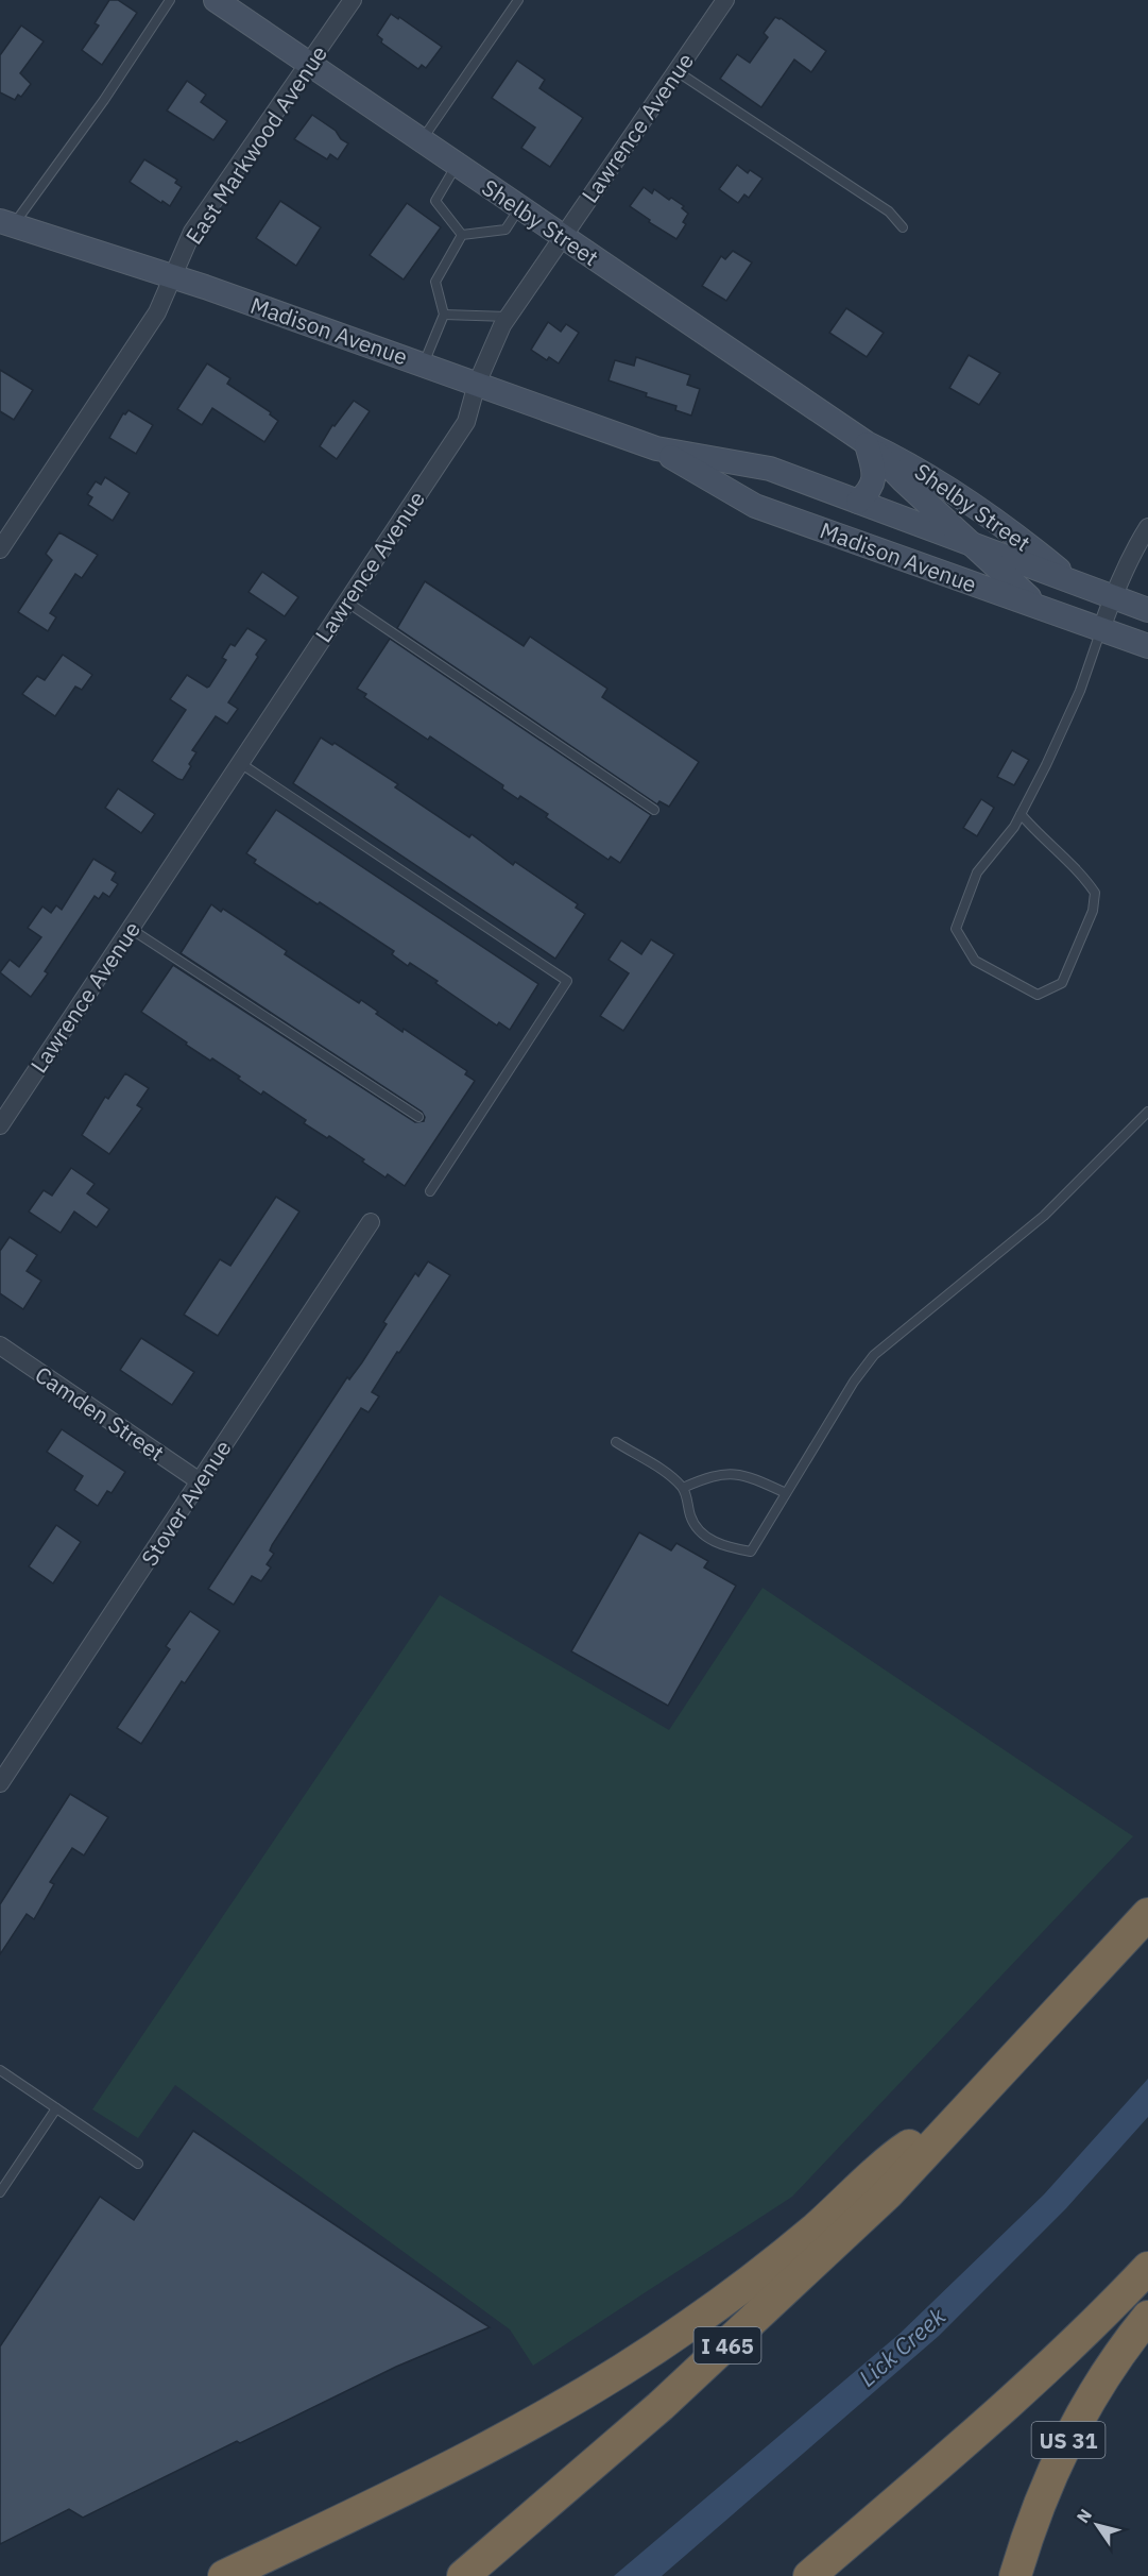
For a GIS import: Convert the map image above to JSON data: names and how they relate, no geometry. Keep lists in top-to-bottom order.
{
  "streets": {
    "highway": ["I 465", "US 31"],
    "main road": ["Shelby Street", "Madison Avenue"],
    "street": [
      "Lawrence Avenue",
      "East Markwood Avenue",
      "Camden Street",
      "Stover Avenue"
    ]
  },
  "crossings": [
    ["Lawrence Avenue", "Shelby Street"],
    ["Lawrence Avenue", "Madison Avenue"],
    ["East Markwood Avenue", "Shelby Street"],
    ["East Markwood Avenue", "Madison Avenue"],
    ["Shelby Street", "Madison Avenue"],
    ["Camden Street", "Stover Avenue"]
  ],
  "water": ["Lick Creek"],
  "north": "top left"
}
